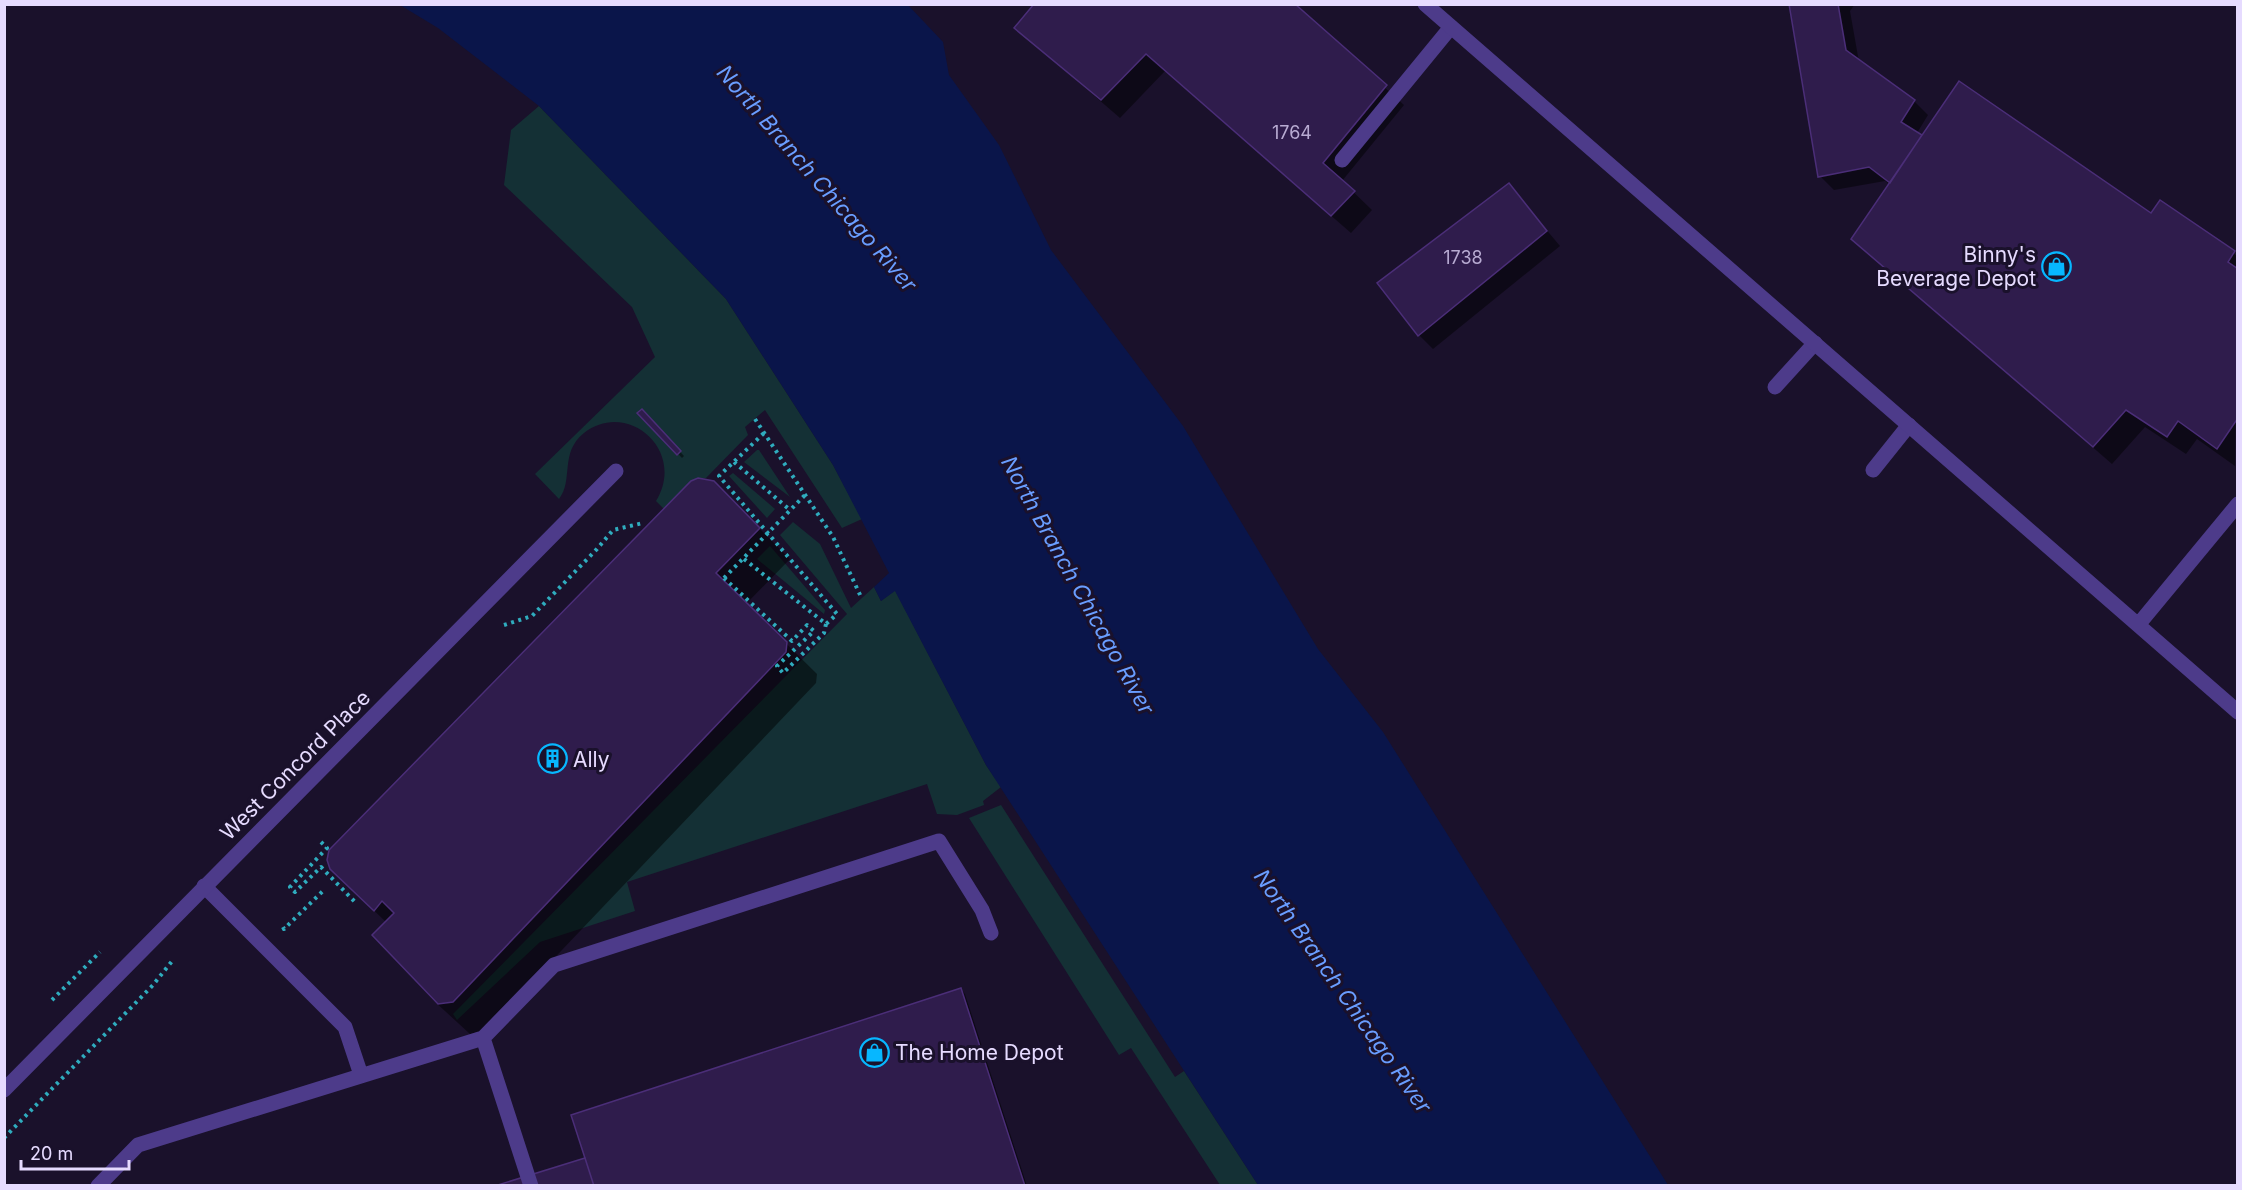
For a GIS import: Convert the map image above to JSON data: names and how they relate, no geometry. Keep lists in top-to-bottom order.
{
  "streets": {
    "street": ["West Concord Place"]
  },
  "water": ["North Branch Chicago River"],
  "places": {
    "shop": ["Binny's Beverage Depot", "The Home Depot"],
    "building": ["Ally"]
  },
  "house_numbers": ["1764", "1738"],
  "scale_bar": "20 m"
}
